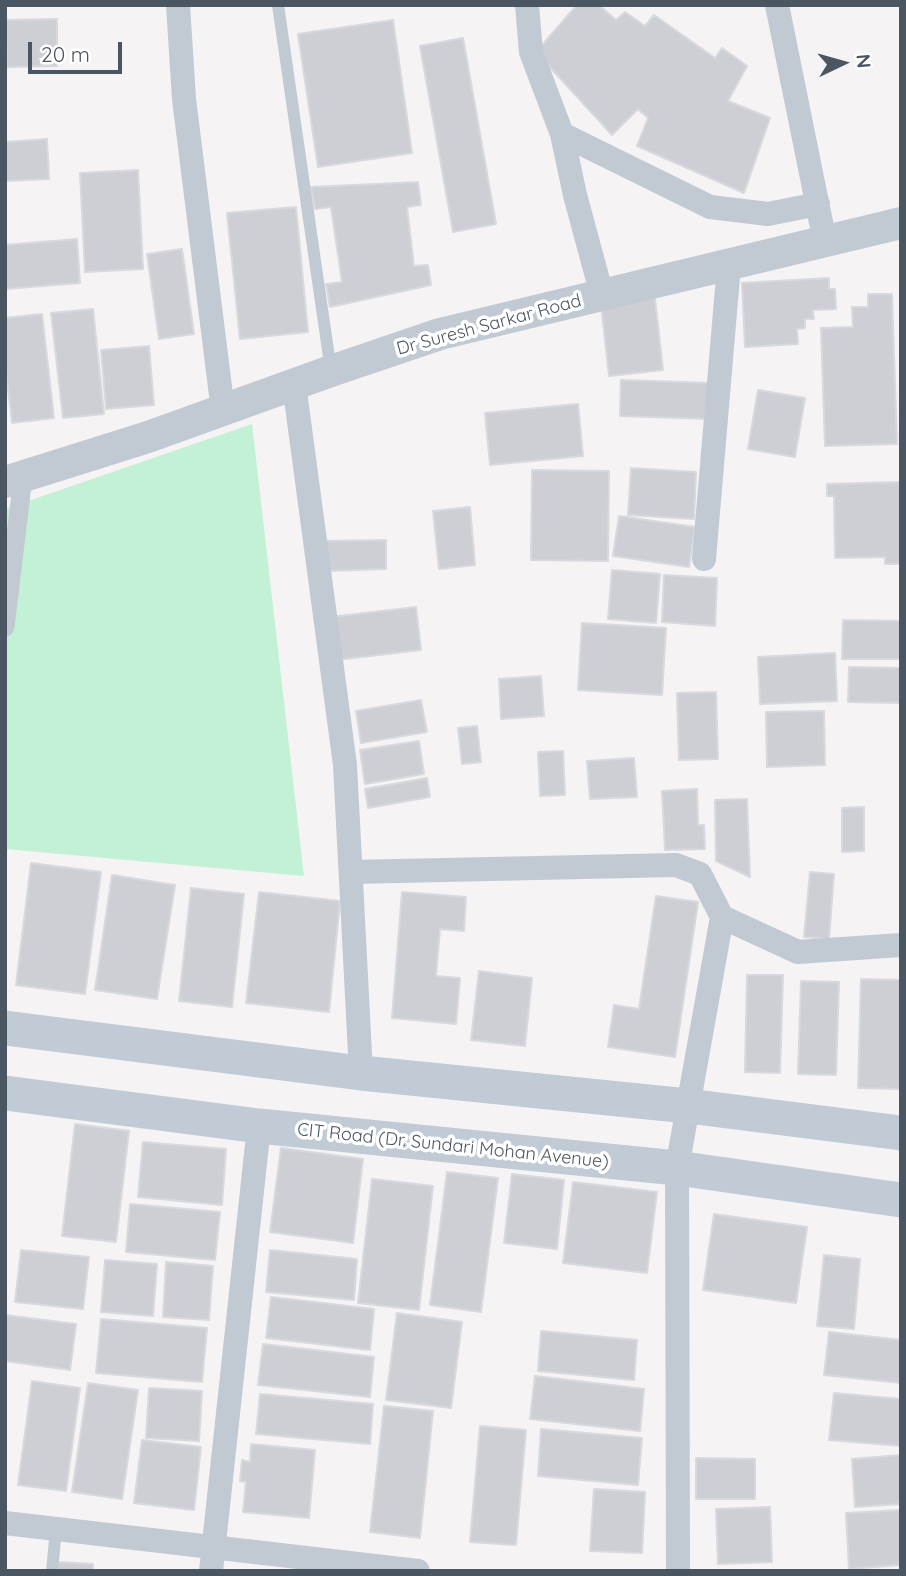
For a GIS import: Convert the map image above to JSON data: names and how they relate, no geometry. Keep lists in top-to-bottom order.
{
  "streets": {
    "main road": ["CIT Road (Dr. Sundari Mohan Avenue)"],
    "street": ["Dr Suresh Sarkar Road"]
  },
  "scale_bar": "20 m",
  "north": "right"
}
